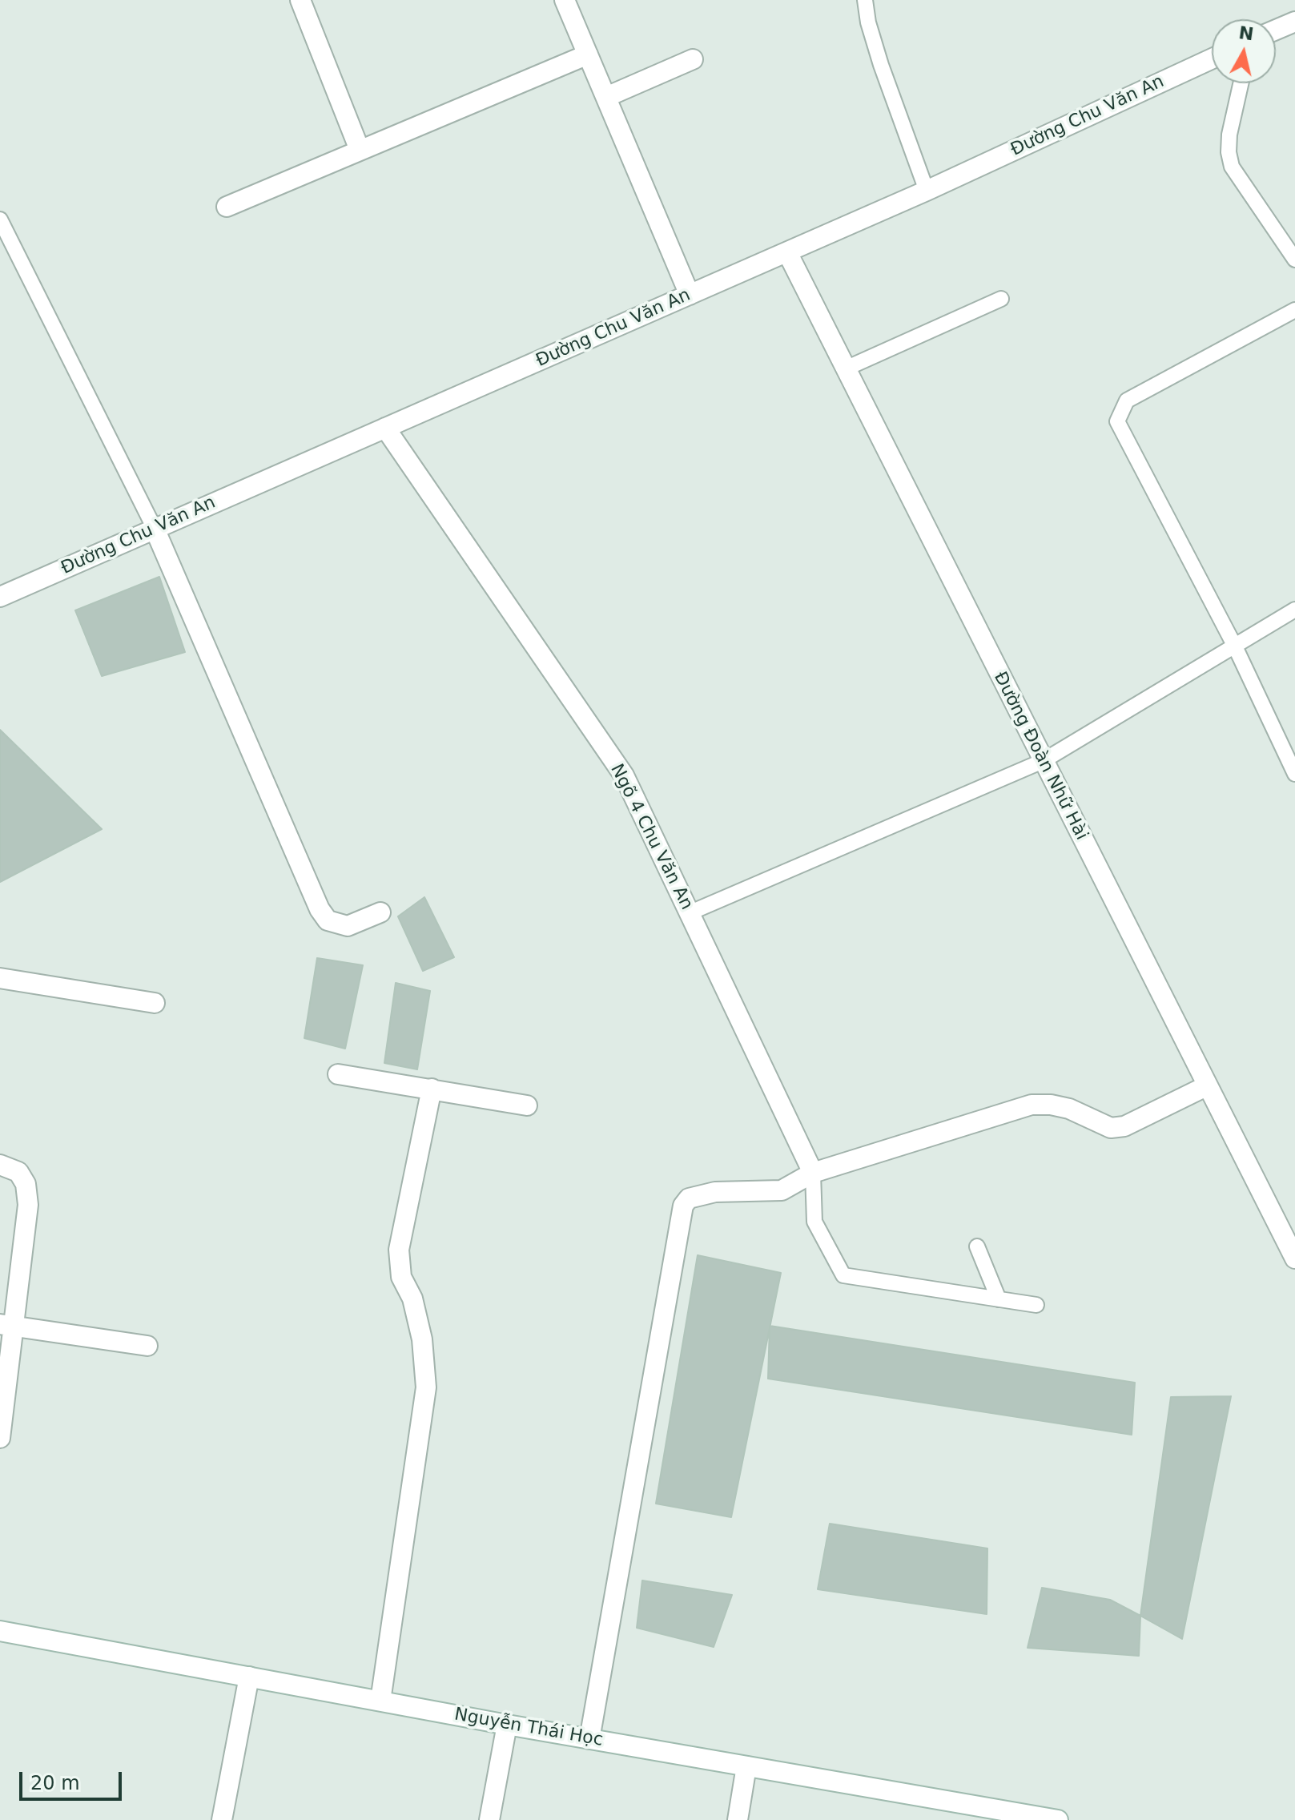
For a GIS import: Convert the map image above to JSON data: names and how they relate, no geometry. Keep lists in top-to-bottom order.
{
  "streets": {
    "street": [
      "Đường Chu Văn An",
      "Đường Đoàn Nhữ Hài",
      "Ngõ 4 Chu Văn An",
      "Nguyễn Thái Học"
    ]
  },
  "crossings": [
    ["Đường Chu Văn An", "Đường Đoàn Nhữ Hài"],
    ["Đường Chu Văn An", "Ngõ 4 Chu Văn An"]
  ],
  "scale_bar": "20 m",
  "north": "top"
}
